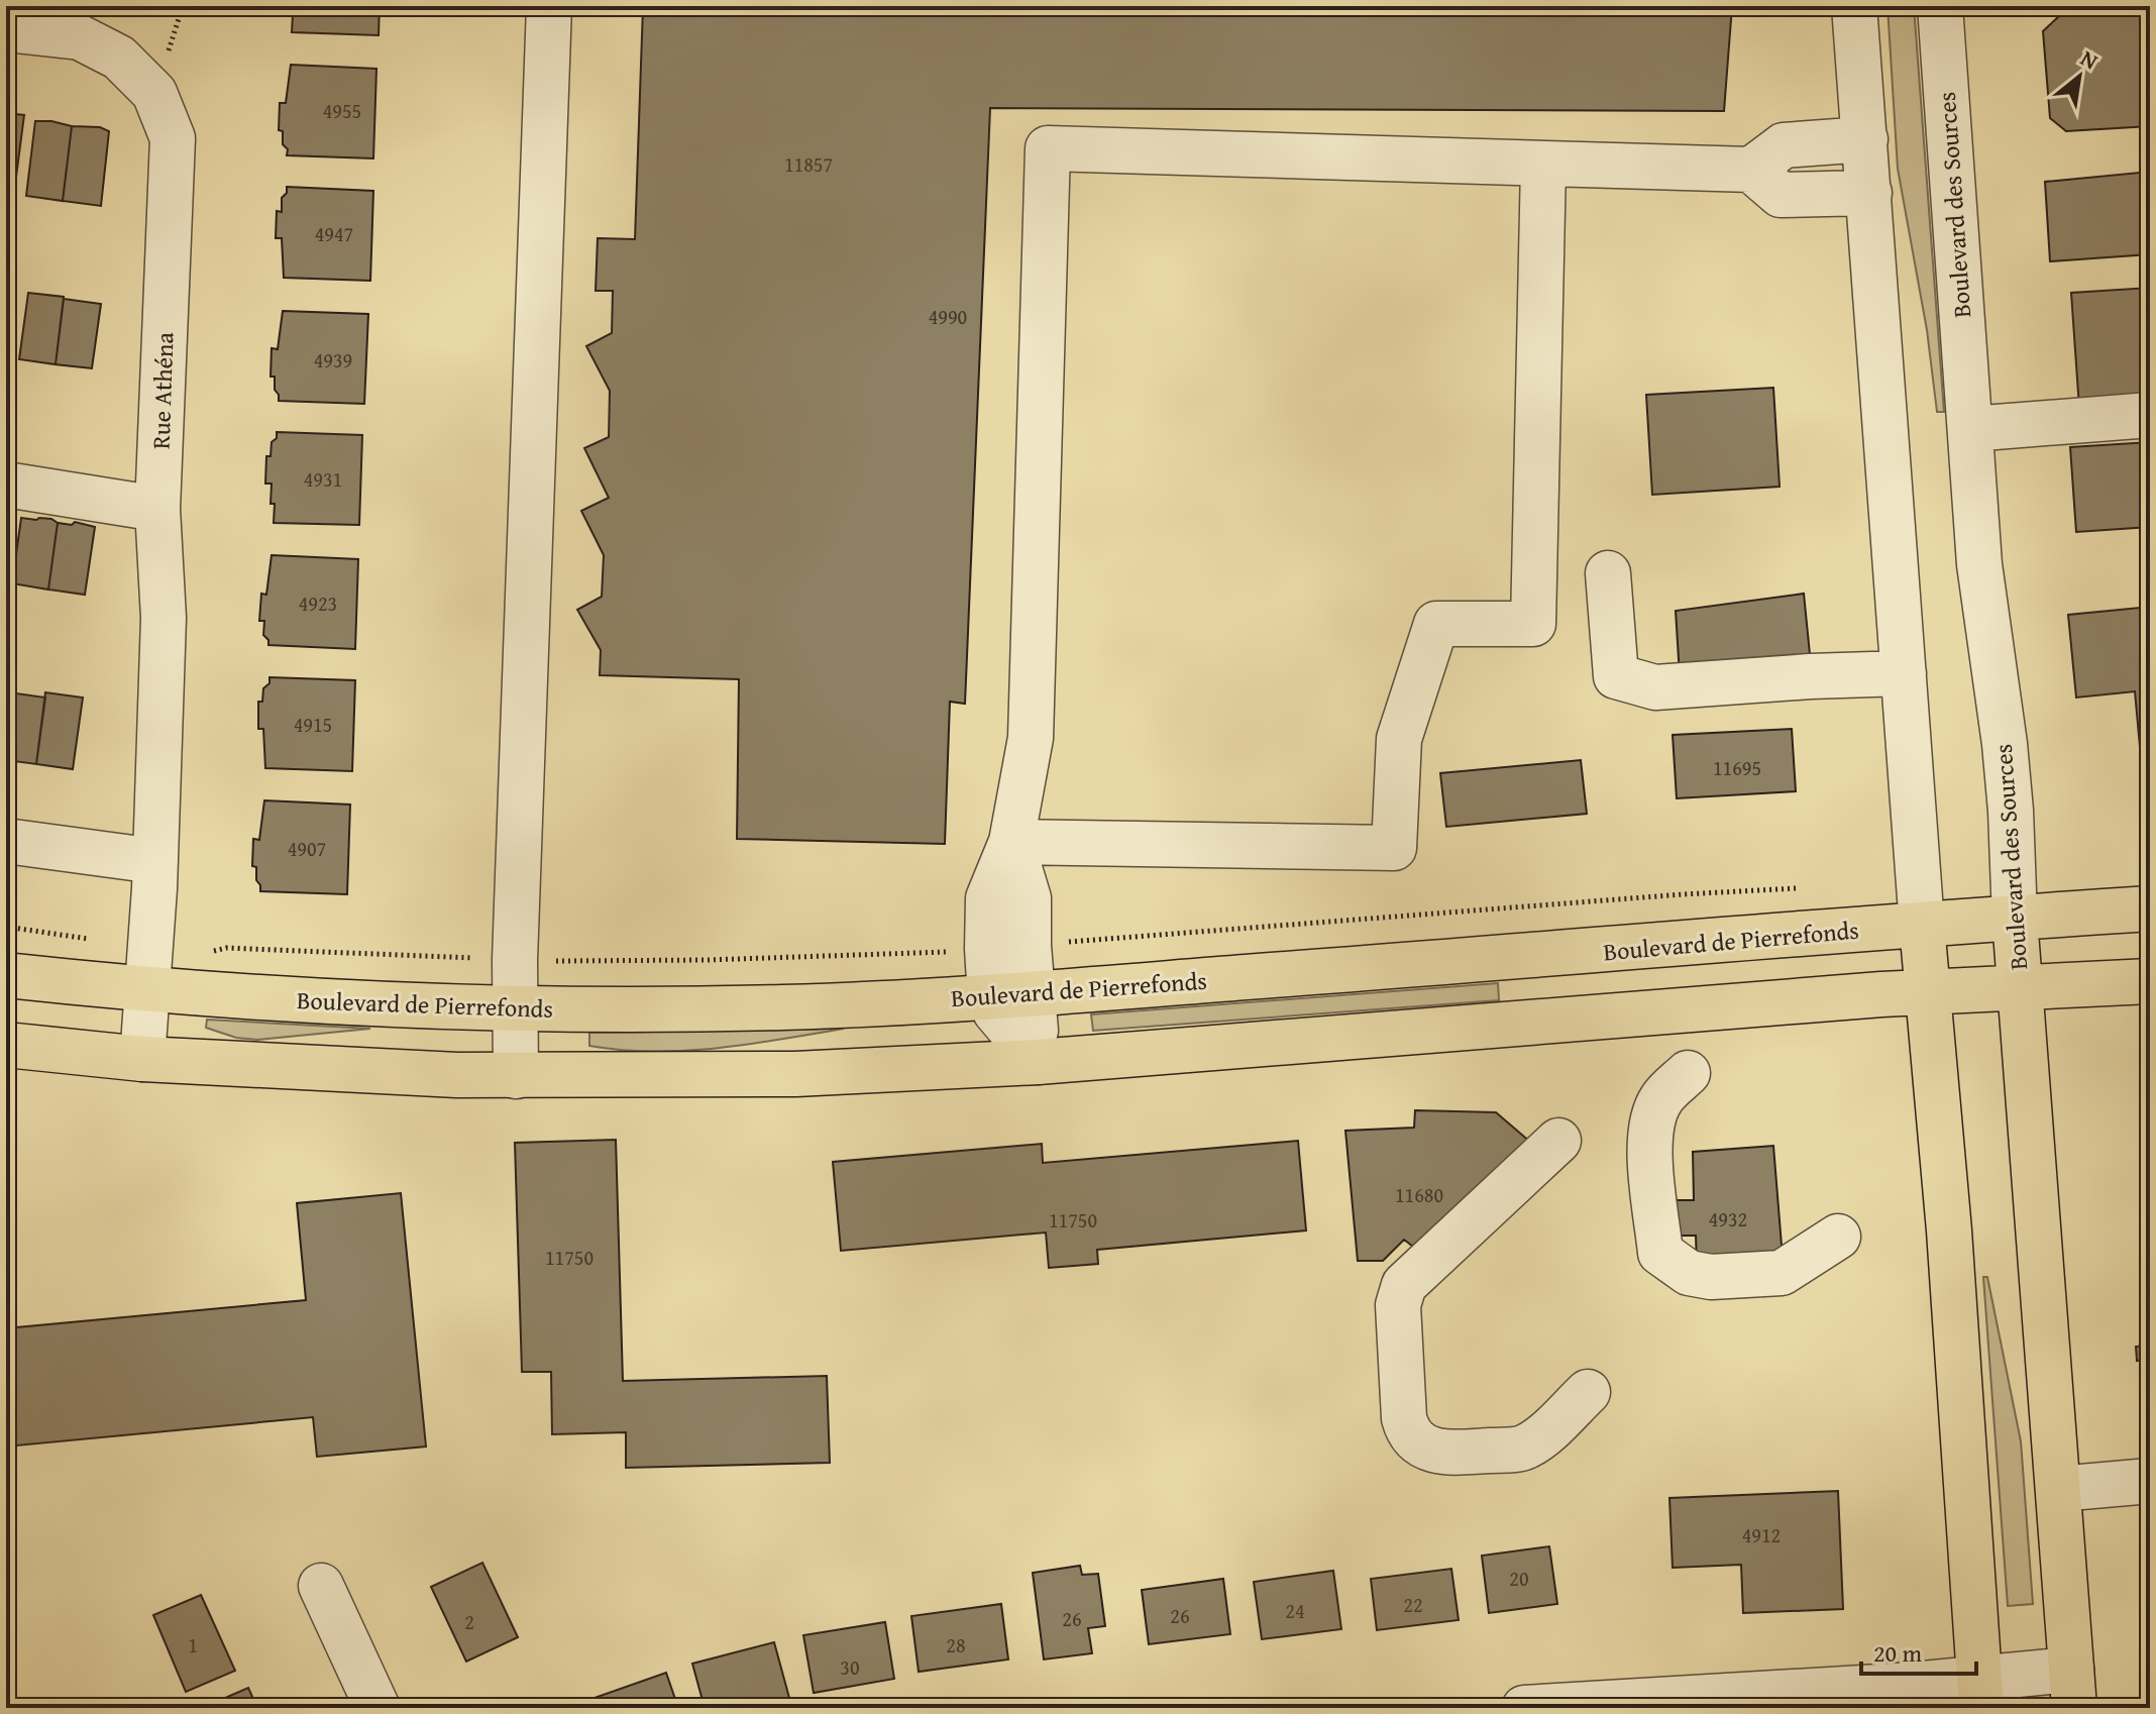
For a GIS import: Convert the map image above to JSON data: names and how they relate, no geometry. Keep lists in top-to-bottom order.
{
  "streets": {
    "main road": ["Boulevard des Sources", "Boulevard de Pierrefonds"],
    "street": ["Rue Athéna"]
  },
  "crossings": [
    ["Boulevard des Sources", "Boulevard de Pierrefonds"],
    ["Rue Athéna", "Boulevard de Pierrefonds"]
  ],
  "house_numbers": [
    "4955",
    "11857",
    "4947",
    "4990",
    "4939",
    "4931",
    "4923",
    "4915",
    "11695",
    "4907",
    "11680",
    "4932",
    "11750",
    "11750",
    "4912",
    "20",
    "22",
    "24",
    "26",
    "26",
    "2",
    "1",
    "28",
    "30"
  ],
  "scale_bar": "20 m",
  "north": "top right"
}
